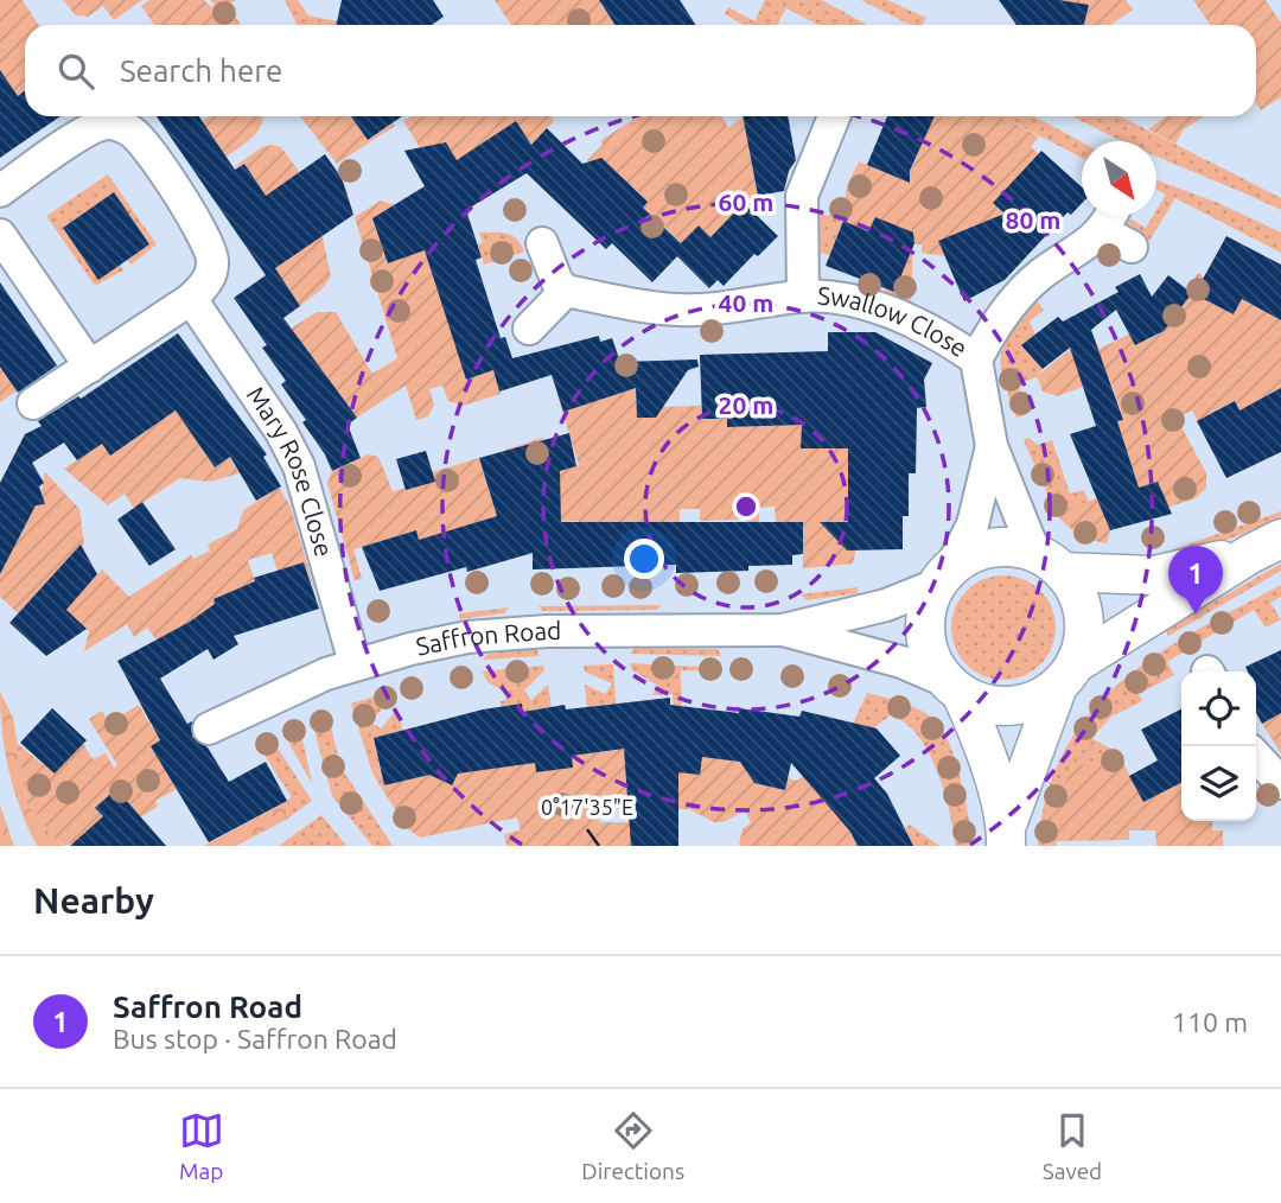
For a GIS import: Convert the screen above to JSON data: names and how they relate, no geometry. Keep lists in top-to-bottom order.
{
  "streets": {
    "street": ["Swallow Close", "Mary Rose Close", "Saffron Road"]
  },
  "crossings": [
    ["Swallow Close", "Saffron Road"],
    ["Mary Rose Close", "Saffron Road"]
  ],
  "north": "bottom right",
  "page": {
    "search": "Search here",
    "pins": "1",
    "heading": "Nearby",
    "list": [
      {
        "mark": "1",
        "name": "Saffron Road",
        "note": "Bus stop · Saffron Road",
        "value": "110 m"
      }
    ],
    "nav": ["Map", "Directions", "Saved"]
  },
  "coordinates": ["0°17'35\"E"],
  "rings": [
    "60 m",
    "80 m",
    "40 m",
    "20 m"
  ]
}
